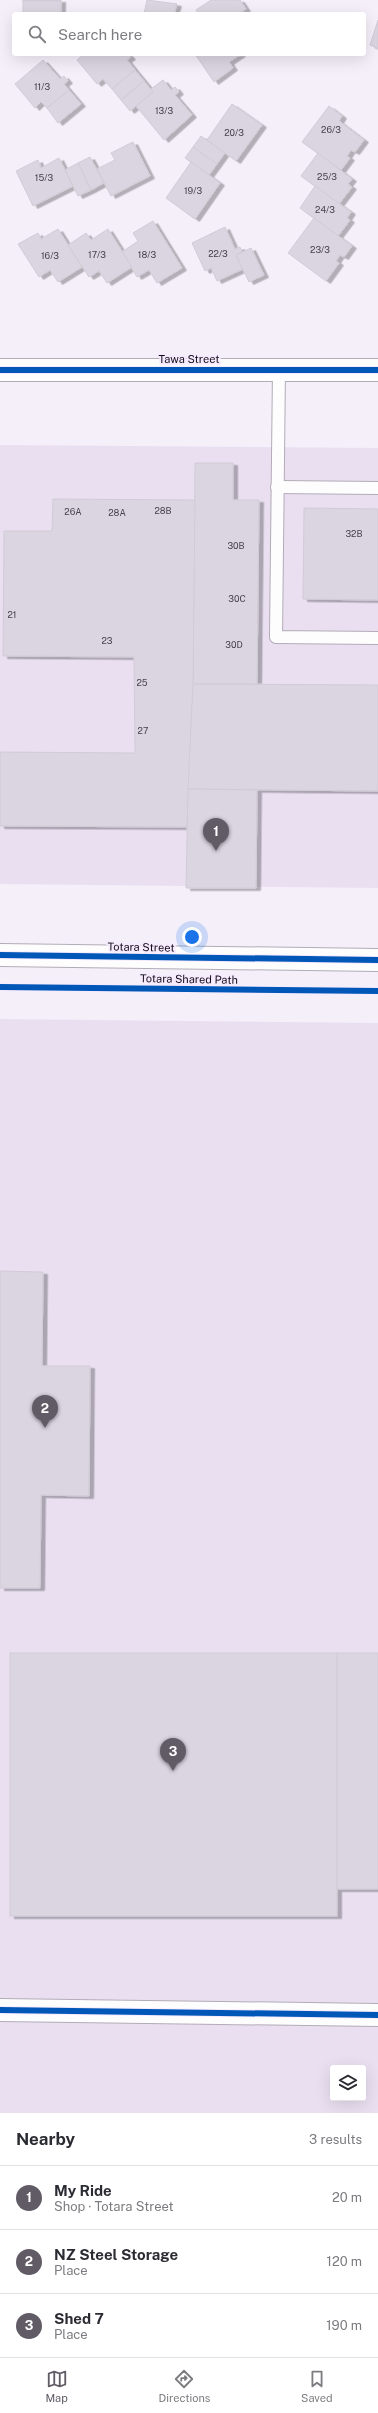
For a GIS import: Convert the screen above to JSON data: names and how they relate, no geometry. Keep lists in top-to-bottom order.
{
  "streets": {
    "street": ["Tawa Street", "Totara Street"],
    "cycle path": ["Totara Shared Path"]
  },
  "house_numbers": [
    "11/3",
    "13/3",
    "26/3",
    "20/3",
    "25/3",
    "15/3",
    "19/3",
    "24/3",
    "23/3",
    "22/3",
    "17/3",
    "18/3",
    "16/3",
    "28B",
    "26A",
    "28A",
    "32B",
    "30B",
    "30C",
    "21",
    "23",
    "30D",
    "25",
    "27"
  ],
  "page": {
    "search": "Search here",
    "pins": ["1", "2", "3"],
    "heading": ["Nearby", "3 results"],
    "list": [
      {
        "mark": "1",
        "name": "My Ride",
        "note": "Shop · Totara Street",
        "value": "20 m"
      },
      {
        "mark": "2",
        "name": "NZ Steel Storage",
        "note": "Place",
        "value": "120 m"
      },
      {
        "mark": "3",
        "name": "Shed 7",
        "note": "Place",
        "value": "190 m"
      }
    ],
    "nav": ["Map", "Directions", "Saved"]
  }
}
